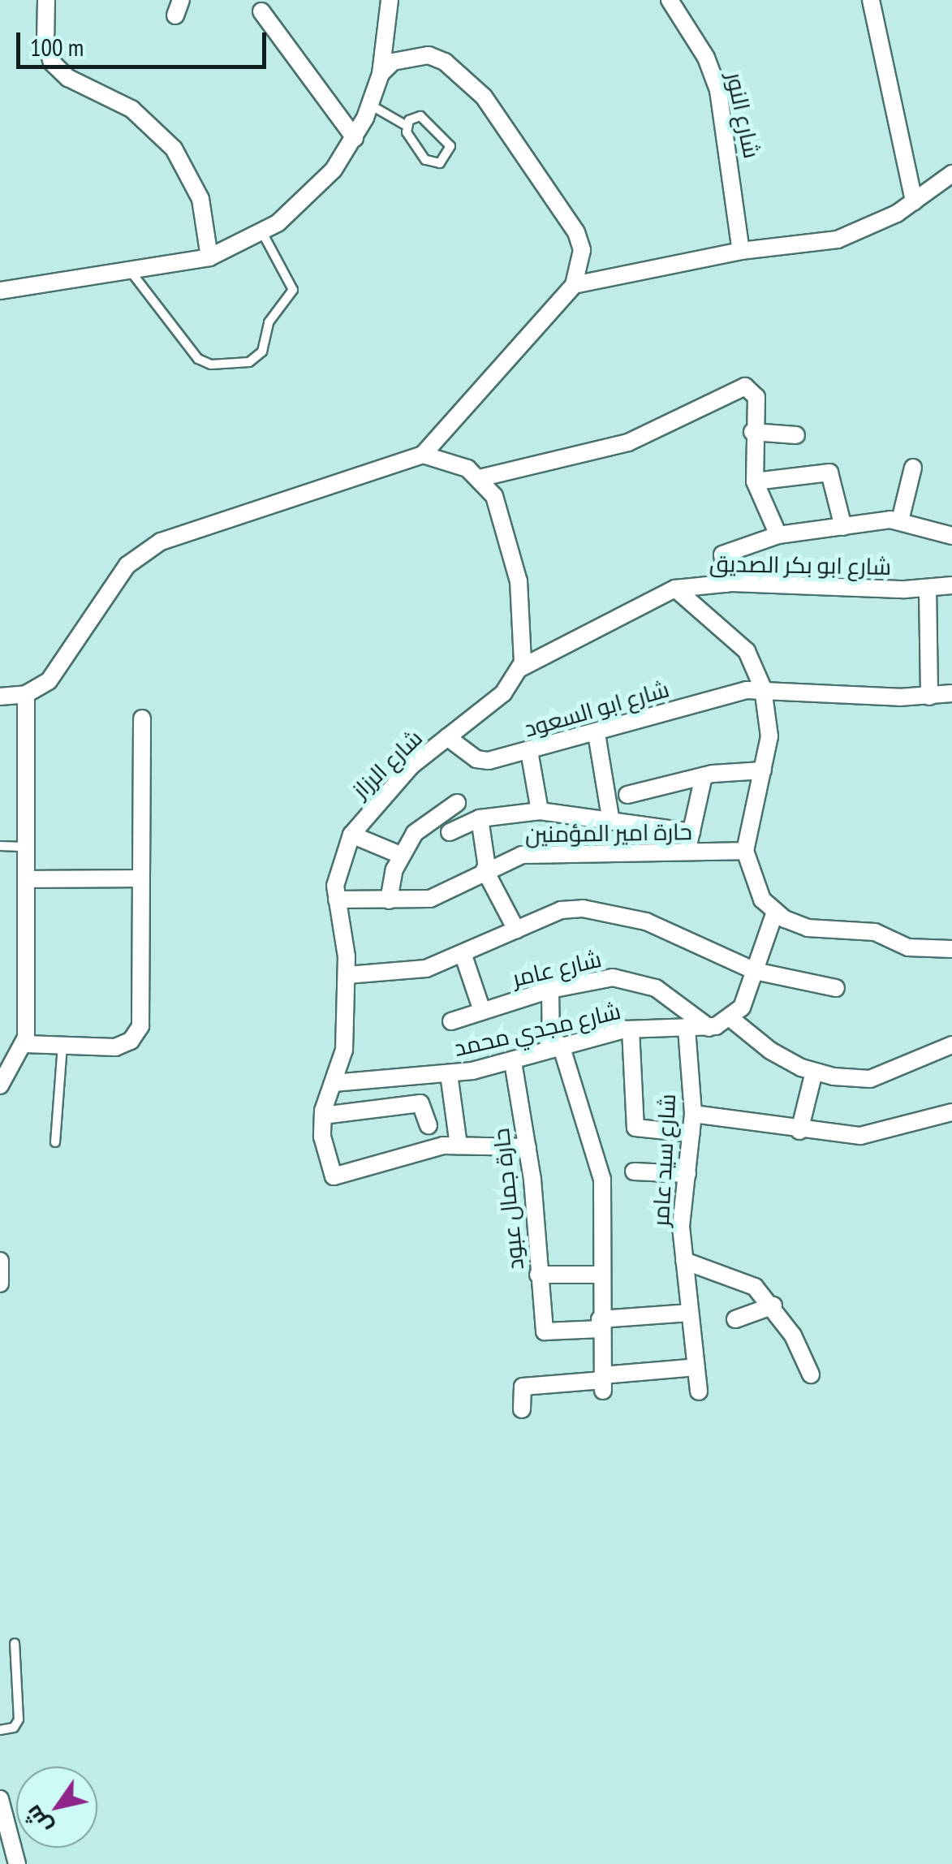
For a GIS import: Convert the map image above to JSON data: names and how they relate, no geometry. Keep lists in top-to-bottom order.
{
  "streets": {
    "street": [
      "شارع النور",
      "شارع ابو بكر الصديق",
      "شارع ابو السعود",
      "شارع الرزاز",
      "حارة امير المؤمنين",
      "شارع عامر",
      "شارع مجدي محمد",
      "شارع سيد عامر",
      "حارة جمال عبود"
    ]
  },
  "crossings": [
    ["شارع ابو بكر الصديق", "شارع الرزاز"],
    ["شارع ابو السعود", "شارع الرزاز"],
    ["شارع الرزاز", "حارة امير المؤمنين"],
    ["شارع الرزاز", "شارع مجدي محمد"],
    ["شارع عامر", "شارع مجدي محمد"],
    ["شارع مجدي محمد", "شارع سيد عامر"],
    ["شارع مجدي محمد", "حارة جمال عبود"]
  ],
  "scale_bar": "100 m",
  "north": "bottom left"
}
